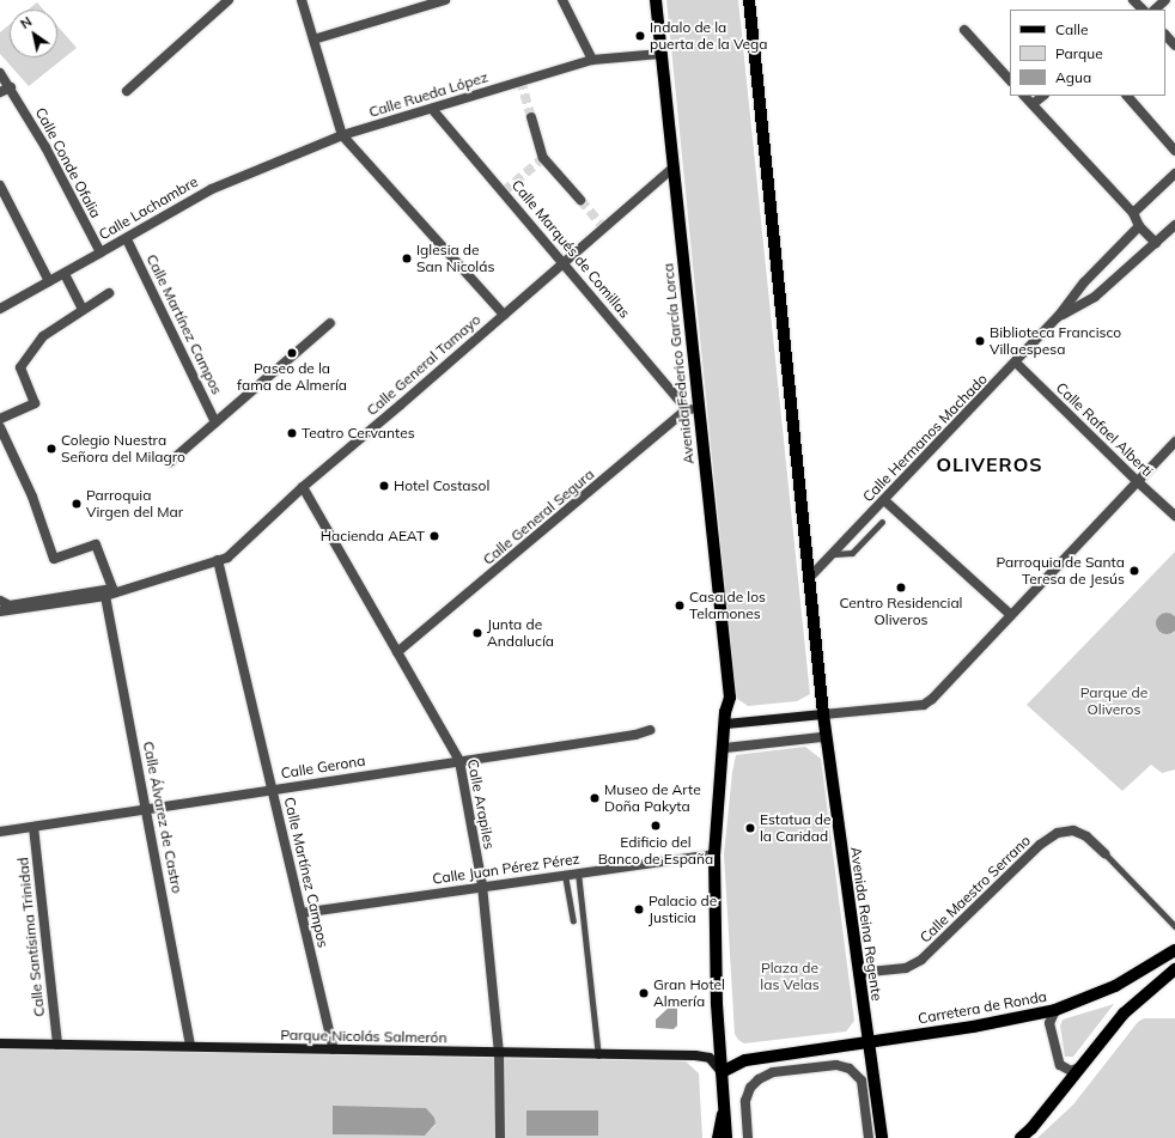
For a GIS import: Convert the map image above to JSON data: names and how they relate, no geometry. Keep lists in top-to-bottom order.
{
  "streets": {
    "main road": [
      "Avenida Federico García Lorca",
      "Avenida Reina Regente",
      "Carretera de Ronda",
      "Parque Nicolás Salmerón"
    ],
    "street": [
      "Calle Rueda López",
      "Calle Conde Ofalia",
      "Calle Lachambre",
      "Calle Marqués de Comillas",
      "Calle Martínez Campos",
      "Calle General Tamayo",
      "Calle Rafael Alberti",
      "Calle Hermanos Machado",
      "Calle General Segura",
      "Calle Gerona",
      "Calle Arapiles",
      "Calle Álvarez de Castro",
      "Calle Juan Pérez Pérez",
      "Calle Maestro Serrano",
      "Calle Santísima Trinidad"
    ]
  },
  "crossings": [
    ["Calle Rueda López", "Calle Lachambre"],
    ["Calle Rueda López", "Calle Marqués de Comillas"],
    ["Calle Rueda López", "Avenida Federico García Lorca"],
    ["Calle Conde Ofalia", "Calle Lachambre"],
    ["Calle Lachambre", "Calle Martínez Campos"],
    ["Calle Marqués de Comillas", "Avenida Federico García Lorca"],
    ["Calle Marqués de Comillas", "Calle General Tamayo"],
    ["Calle Marqués de Comillas", "Calle General Segura"],
    ["Calle Martínez Campos", "Calle General Tamayo"],
    ["Calle Martínez Campos", "Calle Gerona"],
    ["Calle Martínez Campos", "Calle Juan Pérez Pérez"],
    ["Calle Martínez Campos", "Parque Nicolás Salmerón"],
    ["Avenida Federico García Lorca", "Calle General Tamayo"],
    ["Avenida Federico García Lorca", "Calle General Segura"],
    ["Calle General Tamayo", "Calle Arapiles"],
    ["Calle General Tamayo", "Calle Álvarez de Castro"],
    ["Calle Rafael Alberti", "Calle Hermanos Machado"],
    ["Calle General Segura", "Calle Arapiles"],
    ["Calle Gerona", "Calle Arapiles"],
    ["Calle Gerona", "Calle Álvarez de Castro"],
    ["Calle Gerona", "Calle Santísima Trinidad"],
    ["Calle Arapiles", "Calle Juan Pérez Pérez"],
    ["Calle Arapiles", "Parque Nicolás Salmerón"],
    ["Calle Álvarez de Castro", "Parque Nicolás Salmerón"],
    ["Calle Maestro Serrano", "Avenida Reina Regente"],
    ["Avenida Reina Regente", "Carretera de Ronda"],
    ["Calle Santísima Trinidad", "Parque Nicolás Salmerón"],
    ["Carretera de Ronda", "Parque Nicolás Salmerón"]
  ],
  "districts": ["OLIVEROS"],
  "parks": ["Parque de Oliveros", "Plaza de las Velas"],
  "places": [
    "Indalo de la puerta de la Vega",
    "Iglesia de San Nicolás",
    "Biblioteca Francisco Villaespesa",
    "Paseo de la fama de Almería",
    "Teatro Cervantes",
    "Colegio Nuestra Señora del Milagro",
    "Hotel Costasol",
    "Parroquia Virgen del Mar",
    "Hacienda AEAT",
    "Parroquia de Santa Teresa de Jesús",
    "Centro Residencial Oliveros",
    "Casa de los Telamones",
    "Junta de Andalucía",
    "Museo de Arte Doña Pakyta",
    "Edificio del Banco de España",
    "Estatua de la Caridad",
    "Palacio de Justicia",
    "Gran Hotel Almería"
  ],
  "legend": ["Calle", "Parque", "Agua"],
  "north": "top left"
}
